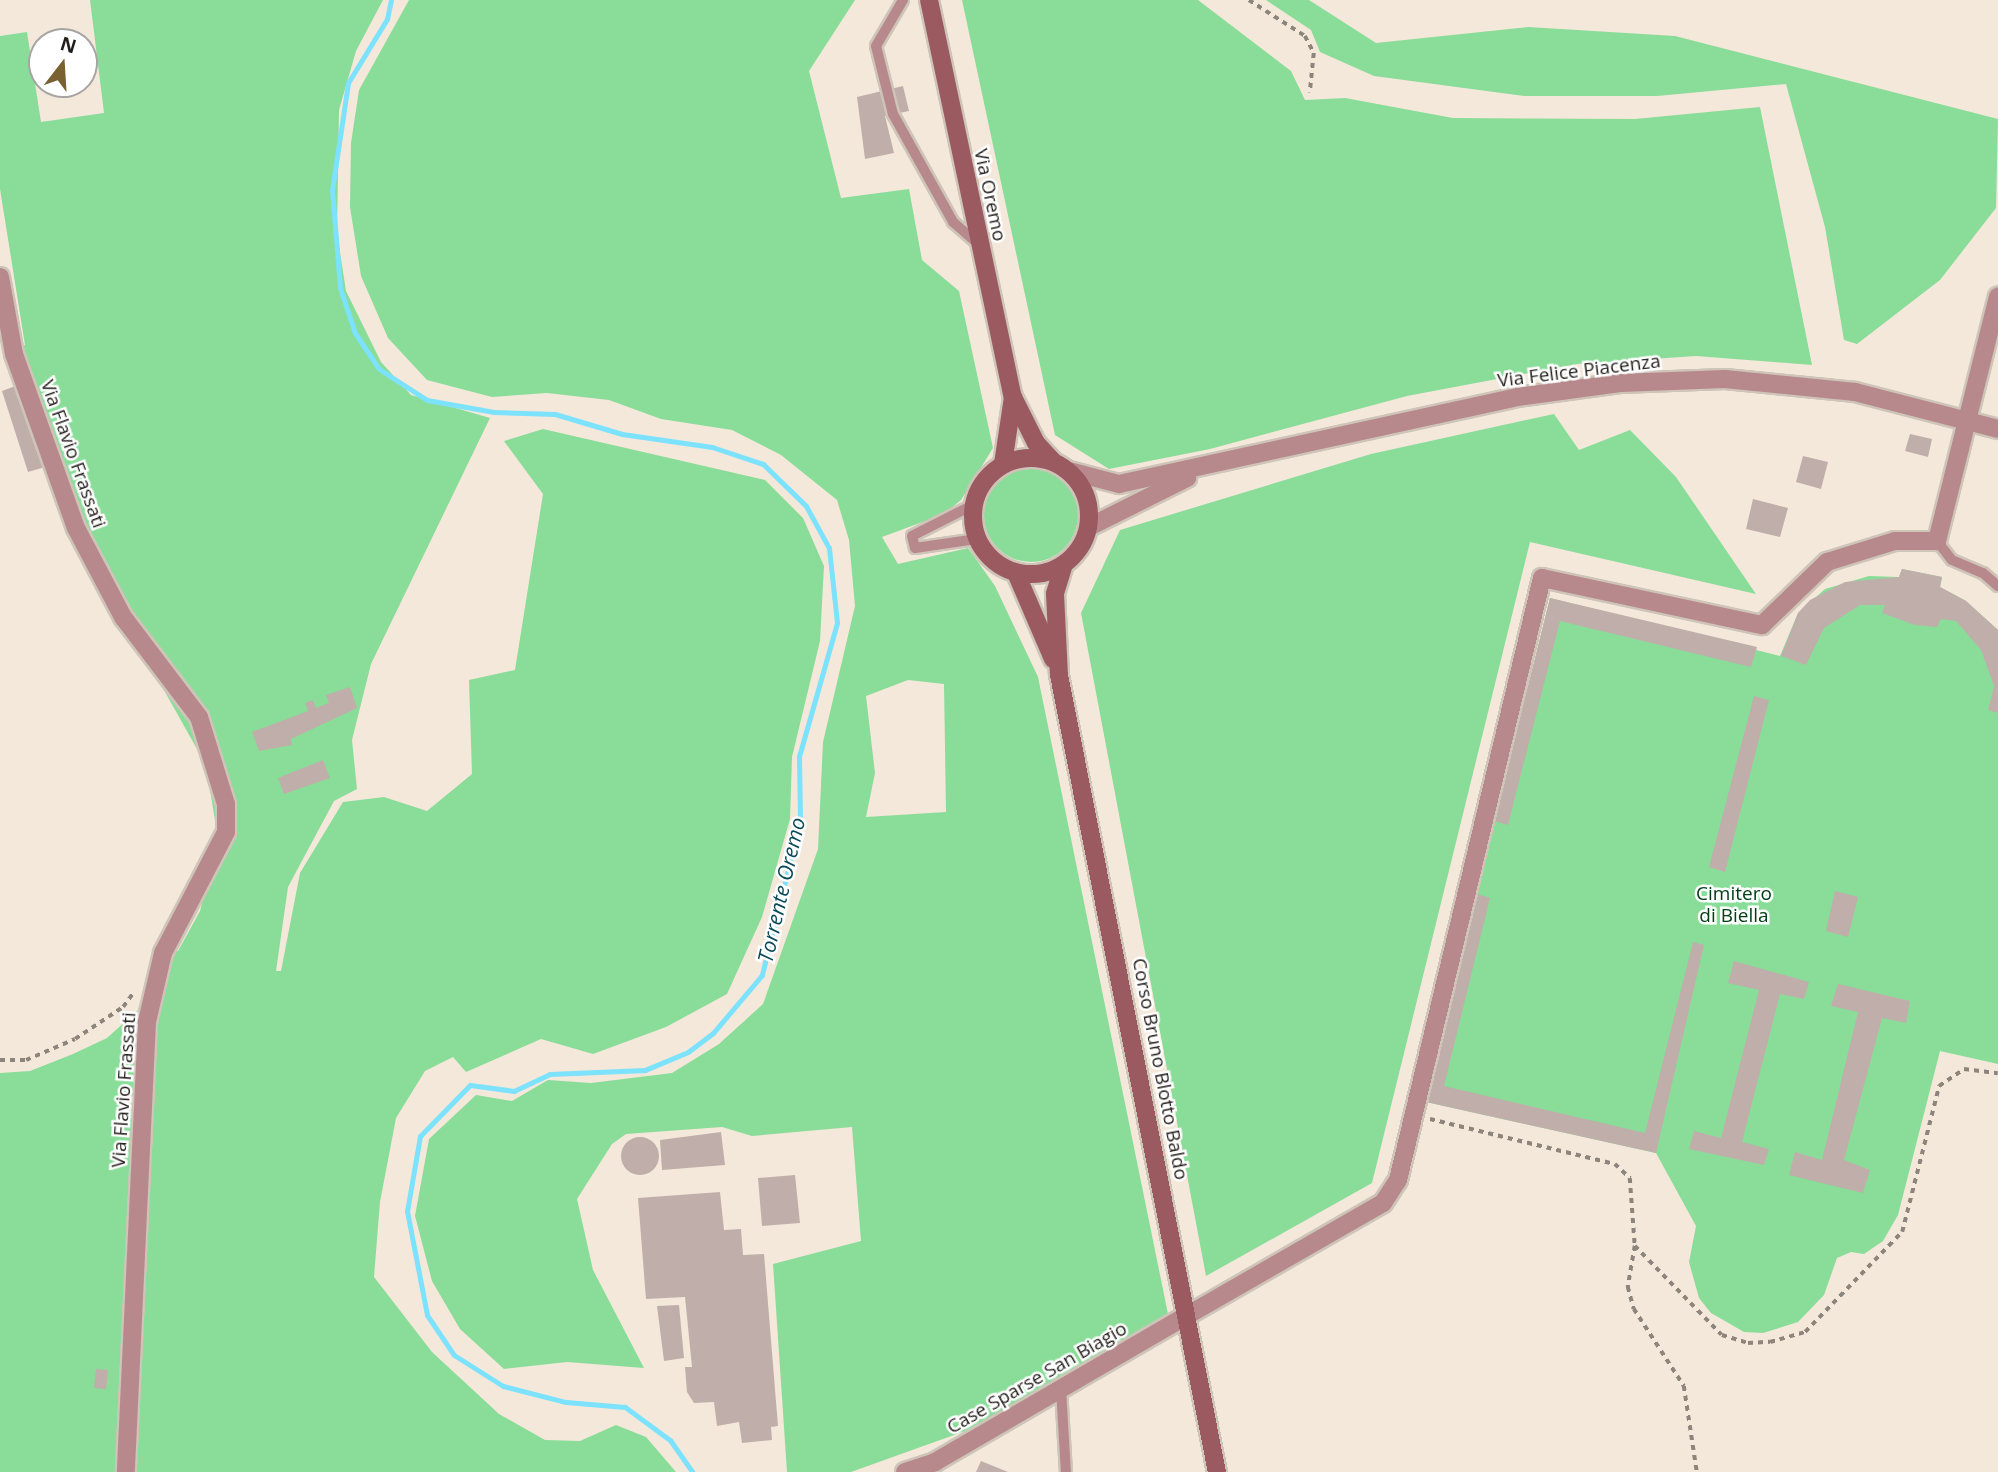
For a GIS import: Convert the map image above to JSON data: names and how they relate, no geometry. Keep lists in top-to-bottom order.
{
  "streets": {
    "main road": ["Via Oremo", "Corso Bruno Blotto Baldo"],
    "street": ["Via Felice Piacenza", "Via Flavio Frassati", "Case Sparse San Biagio"]
  },
  "crossings": [
    ["Via Oremo", "Via Felice Piacenza"],
    ["Via Oremo", "Corso Bruno Blotto Baldo"],
    ["Via Felice Piacenza", "Corso Bruno Blotto Baldo"],
    ["Corso Bruno Blotto Baldo", "Case Sparse San Biagio"]
  ],
  "water": ["Torrente Oremo"],
  "parks": ["Cimitero di Biella"],
  "north": "top"
}
